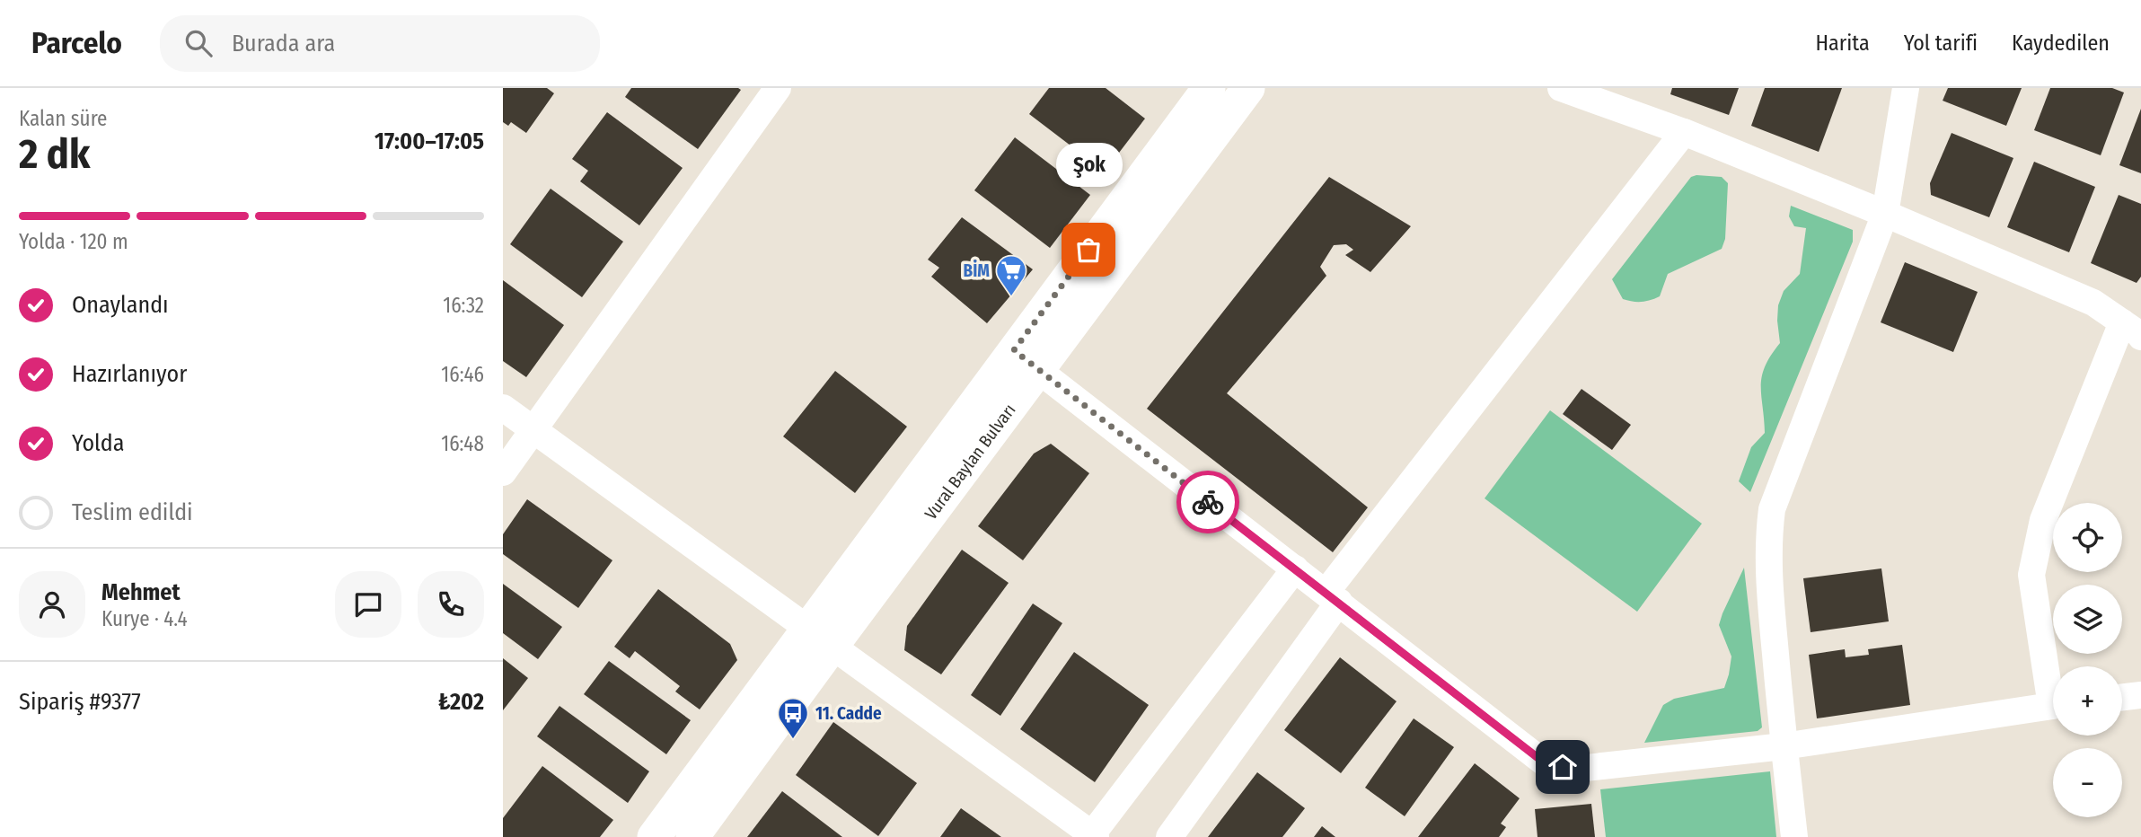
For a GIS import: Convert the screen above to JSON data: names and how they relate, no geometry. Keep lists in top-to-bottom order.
{
  "streets": {
    "main road": ["Vural Baylan Bulvarı"]
  },
  "places": {
    "other": ["Şok"],
    "supermarket": ["BİM"],
    "bus stop": ["11. Cadde"]
  },
  "page": {
    "header": "Parcelo",
    "search": "Burada ara",
    "nav": ["Harita", "Yol tarifi", "Kaydedilen"],
    "heading": ["2 dk", "Kalan süre", "17:00–17:05"],
    "panel": [
      "Mehmet",
      "Kurye · 4.4",
      "Sipariş #9377",
      "₺202"
    ],
    "bubble": "Şok",
    "bar": "Yolda · 120 m",
    "list": [
      ["Onaylandı", "16:32"],
      ["Hazırlanıyor", "16:46"],
      ["Yolda", "16:48"],
      "Teslim edildi"
    ],
    "map_buttons": ["+", "−"]
  }
}
